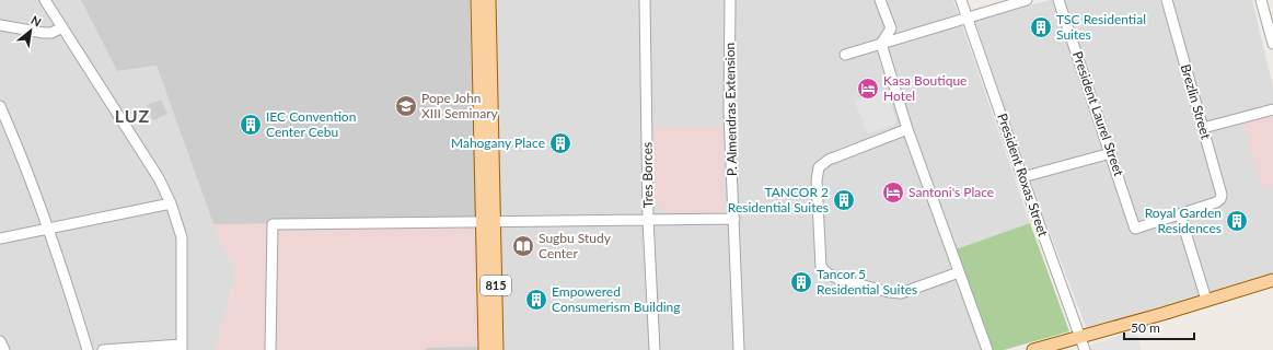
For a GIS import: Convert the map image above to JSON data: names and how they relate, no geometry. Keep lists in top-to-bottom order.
{
  "streets": {
    "main road": ["815"],
    "street": [
      "Brezlin Street",
      "P. Almendras Extension",
      "President Laurel Street",
      "Tres Borces",
      "President Roxas Street"
    ]
  },
  "crossings": [
    ["Brezlin Street", "President Laurel Street"]
  ],
  "districts": ["LUZ"],
  "places": {
    "building": [
      "TSC Residential Suites",
      "IEC Convention Center Cebu",
      "Mahogany Place",
      "TANCOR 2 Residential Suites",
      "Royal Garden Residences",
      "Tancor 5 Residential Suites",
      "Empowered Consumerism Building"
    ],
    "hotel": ["Kasa Boutique Hotel", "Santoni's Place"],
    "school or university": ["Pope John XIII Seminary"],
    "library": ["Sugbu Study Center"]
  },
  "scale_bar": "50 m",
  "north": "top right"
}
